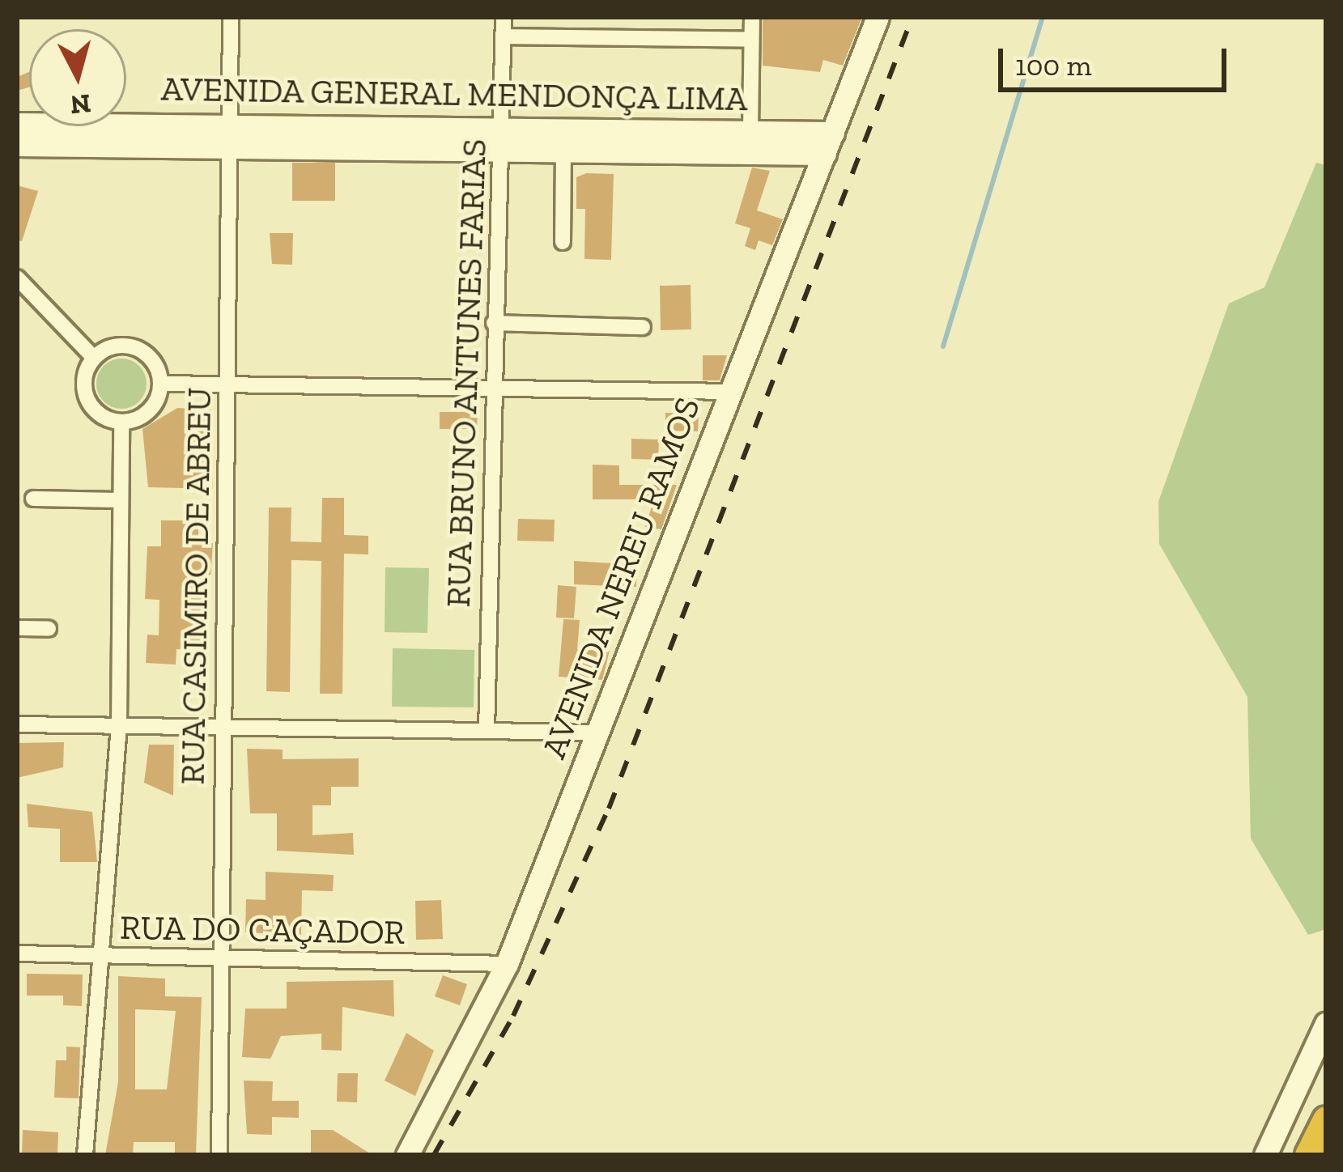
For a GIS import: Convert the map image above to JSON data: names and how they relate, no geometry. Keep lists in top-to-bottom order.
{
  "streets": {
    "main road": ["AVENIDA GENERAL MENDONÇA LIMA", "AVENIDA NEREU RAMOS"],
    "street": ["RUA BRUNO ANTUNES FARIAS", "RUA CASIMIRO DE ABREU", "RUA DO CAÇADOR"]
  },
  "crossings": [
    ["AVENIDA GENERAL MENDONÇA LIMA", "RUA BRUNO ANTUNES FARIAS"],
    ["AVENIDA GENERAL MENDONÇA LIMA", "AVENIDA NEREU RAMOS"],
    ["AVENIDA GENERAL MENDONÇA LIMA", "RUA CASIMIRO DE ABREU"],
    ["AVENIDA NEREU RAMOS", "RUA DO CAÇADOR"],
    ["RUA CASIMIRO DE ABREU", "RUA DO CAÇADOR"]
  ],
  "scale_bar": "100 m",
  "north": "bottom"
}
